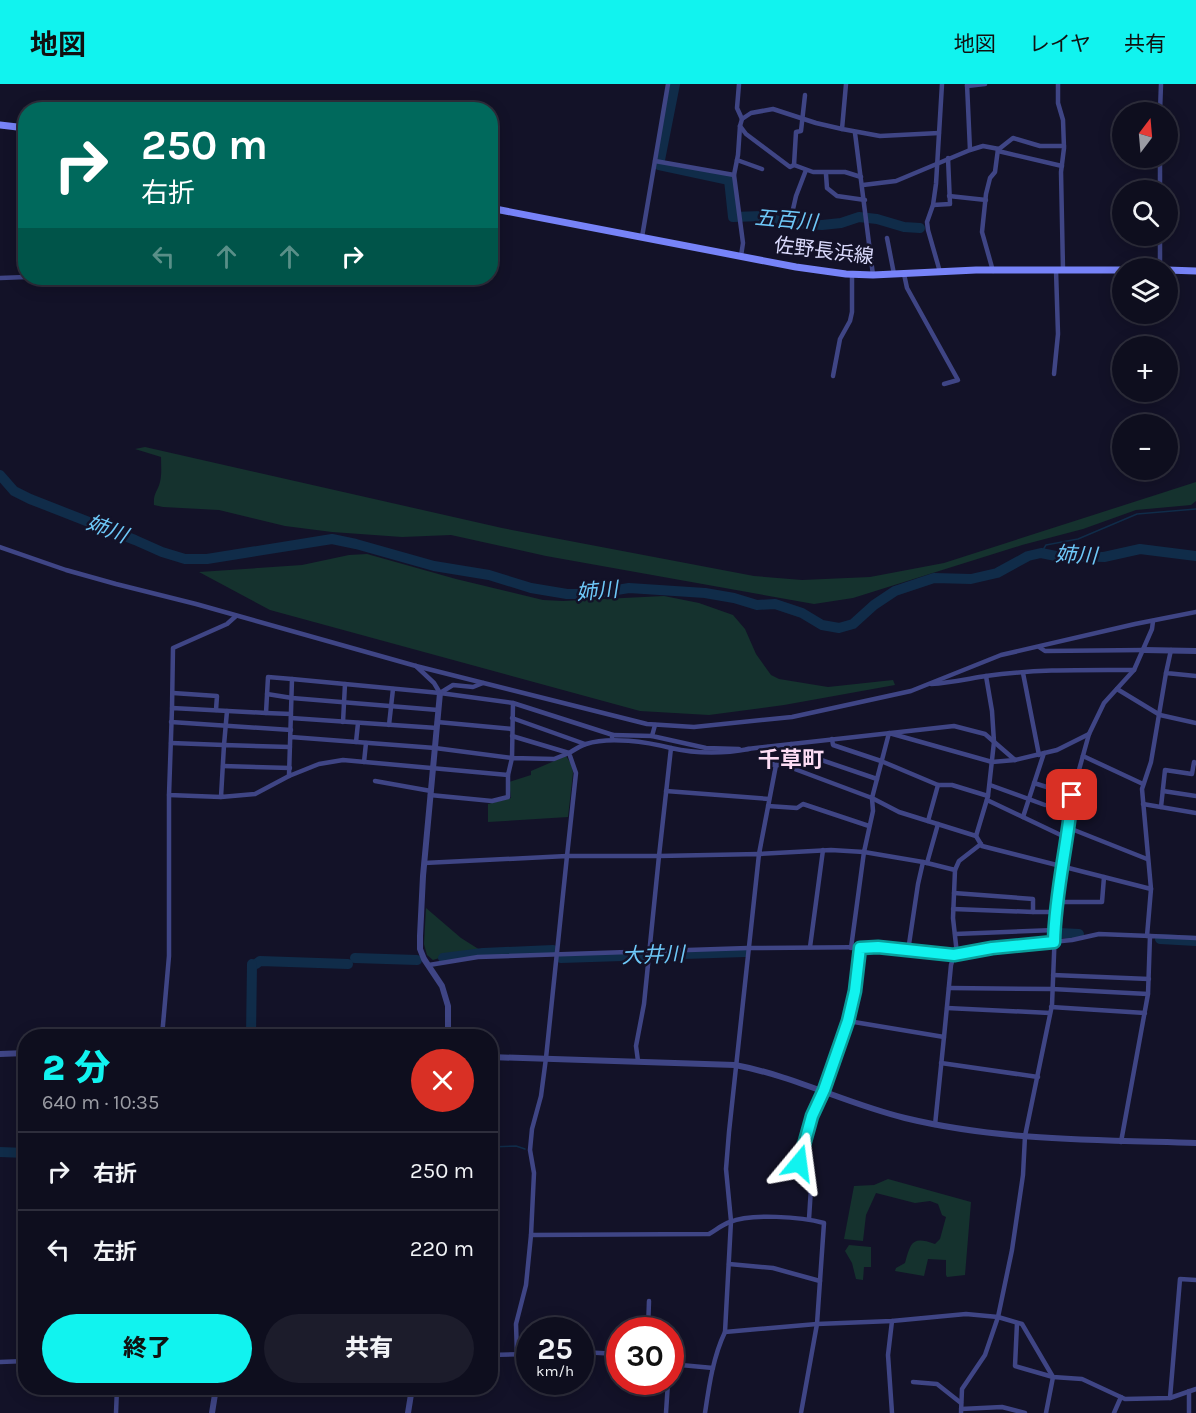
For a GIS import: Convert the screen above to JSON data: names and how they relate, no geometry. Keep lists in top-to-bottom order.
{
  "streets": {
    "main road": ["佐野長浜線"]
  },
  "districts": ["千草町"],
  "water": ["五百川", "姉川", "大井川"],
  "north": "top",
  "page": {
    "header": "地図",
    "nav": ["地図", "レイヤ", "共有"],
    "map_buttons": ["+", "−"],
    "turn": ["250 m", "右折"],
    "heading": ["2 分", "640 m · 10:35"],
    "list": [
      {
        "name": "右折",
        "value": "250 m"
      },
      {
        "name": "左折",
        "value": "220 m"
      }
    ],
    "buttons": ["終了", "共有"],
    "speed": "25 km/h",
    "limit": "30"
  }
}
